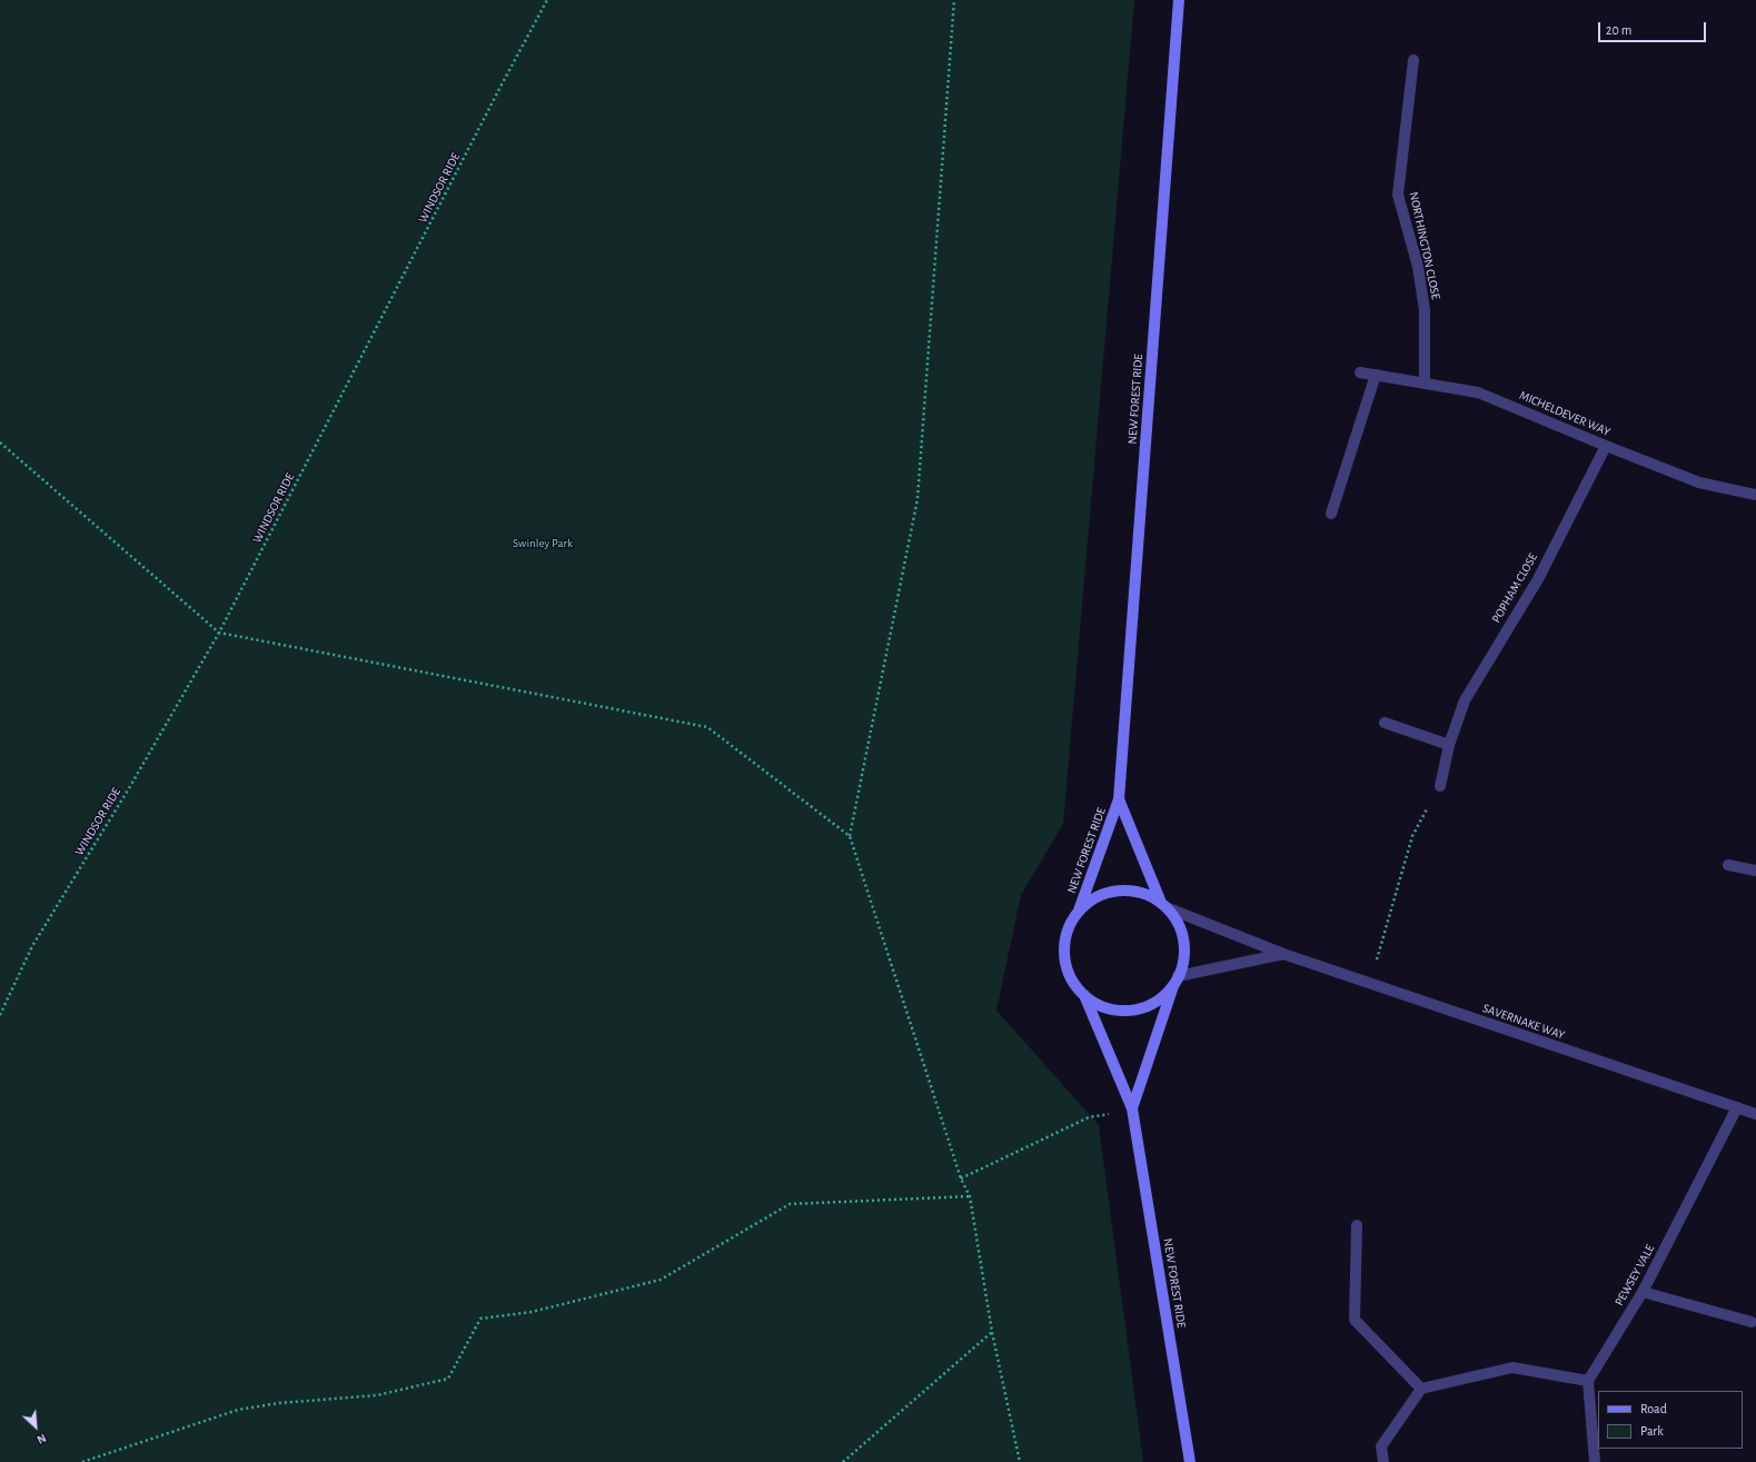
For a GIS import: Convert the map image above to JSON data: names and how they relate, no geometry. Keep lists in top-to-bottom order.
{
  "streets": {
    "main road": ["NEW FOREST RIDE"],
    "street": [
      "NORTHINGTON CLOSE",
      "MICHELDEVER WAY",
      "POPHAM CLOSE",
      "SAVERNAKE WAY",
      "PEWSEY VALE"
    ],
    "path": ["WINDSOR RIDE"]
  },
  "crossings": [
    ["NORTHINGTON CLOSE", "MICHELDEVER WAY"],
    ["NEW FOREST RIDE", "SAVERNAKE WAY"],
    ["MICHELDEVER WAY", "POPHAM CLOSE"],
    ["SAVERNAKE WAY", "PEWSEY VALE"]
  ],
  "parks": ["Swinley Park"],
  "legend": ["Road", "Park"],
  "scale_bar": "20 m",
  "north": "bottom right"
}
